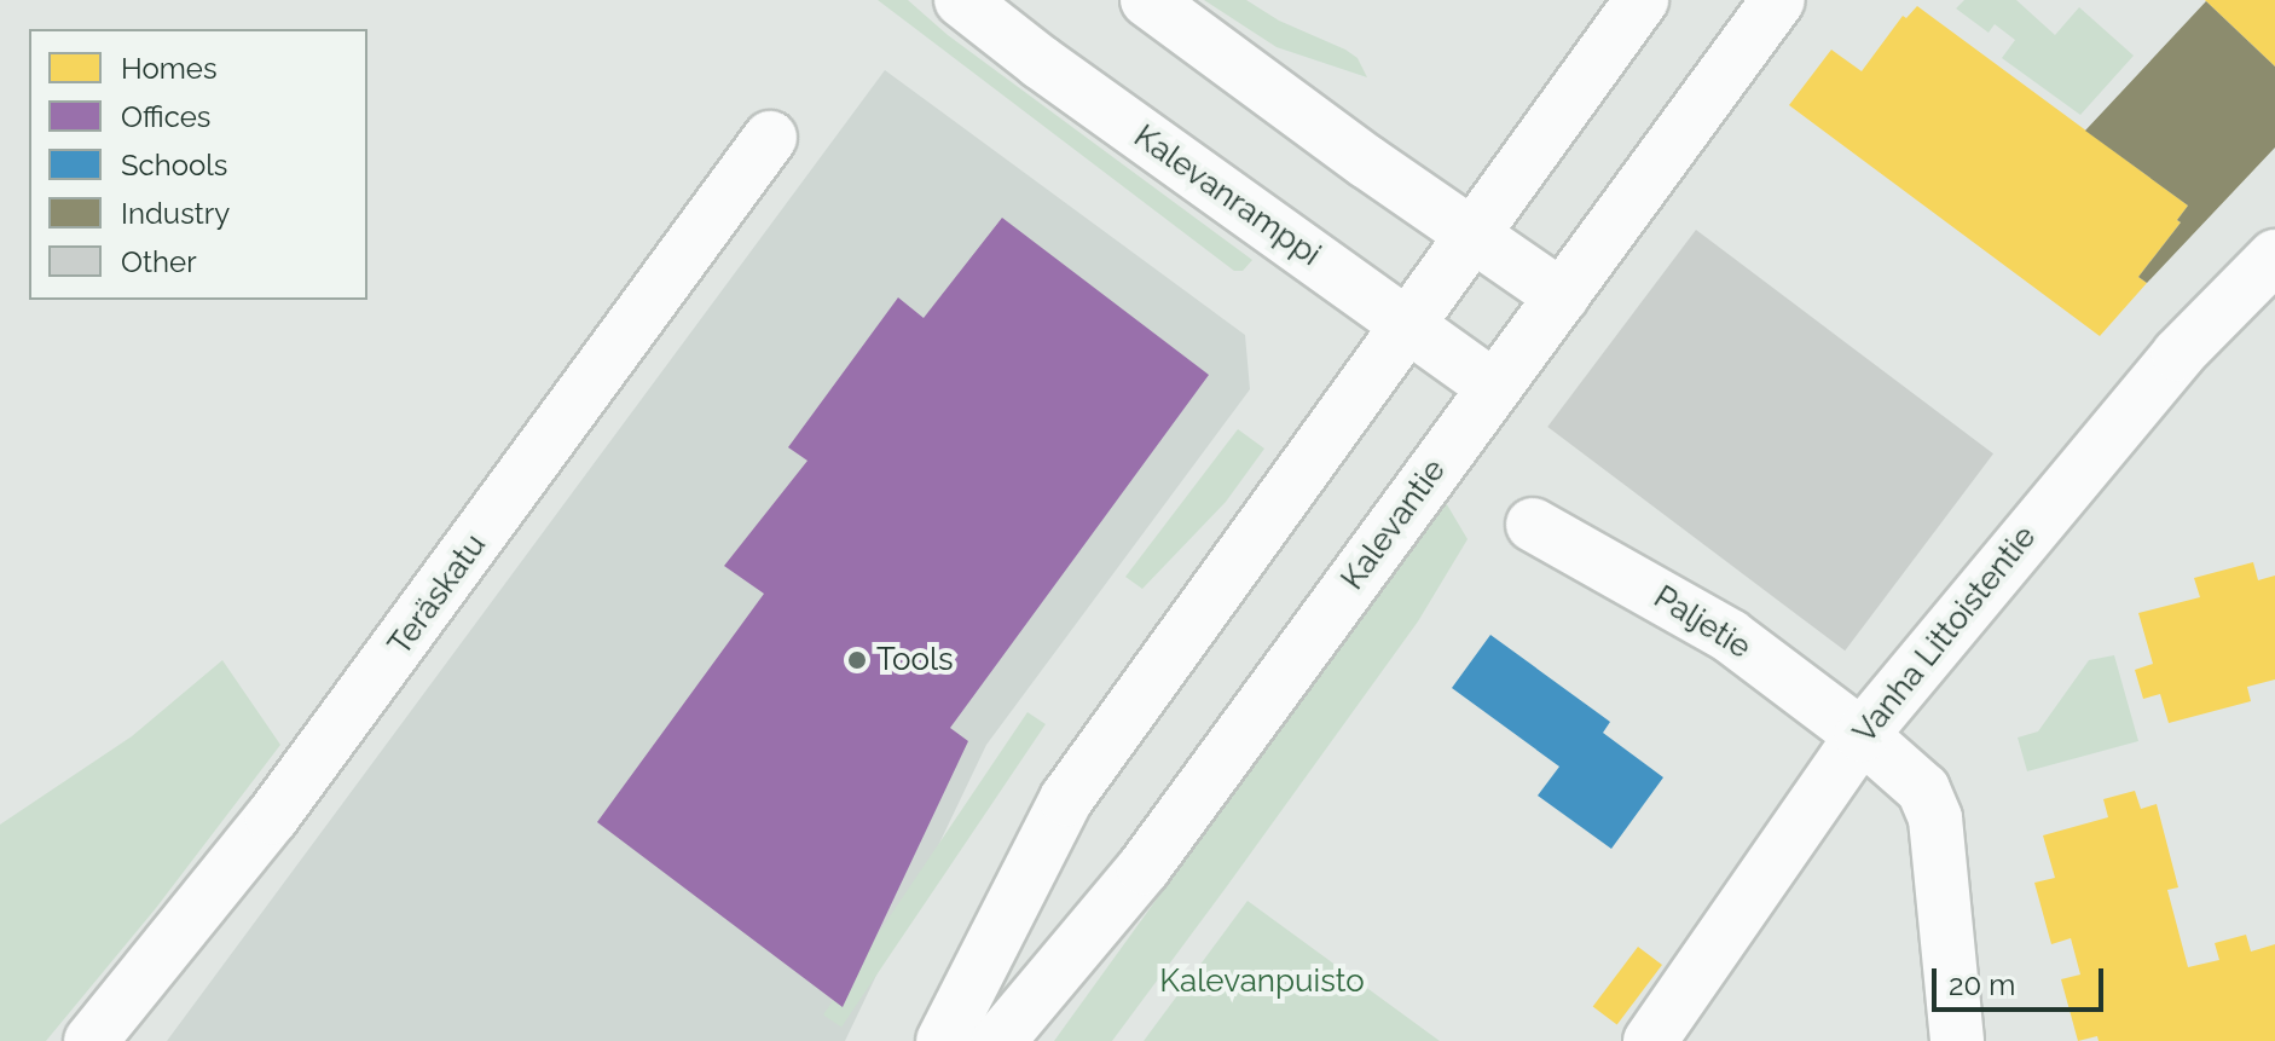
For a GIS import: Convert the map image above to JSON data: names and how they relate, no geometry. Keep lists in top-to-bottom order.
{
  "streets": {
    "main road": [
      "Kalevanramppi",
      "Kalevantie",
      "Teräskatu",
      "Paljetie",
      "Vanha Littoistentie"
    ]
  },
  "crossings": [
    ["Kalevanramppi", "Kalevantie"],
    ["Paljetie", "Vanha Littoistentie"]
  ],
  "parks": ["Kalevanpuisto"],
  "places": ["Tools"],
  "legend": [
    "Homes",
    "Offices",
    "Schools",
    "Industry",
    "Other"
  ],
  "scale_bar": "20 m"
}
